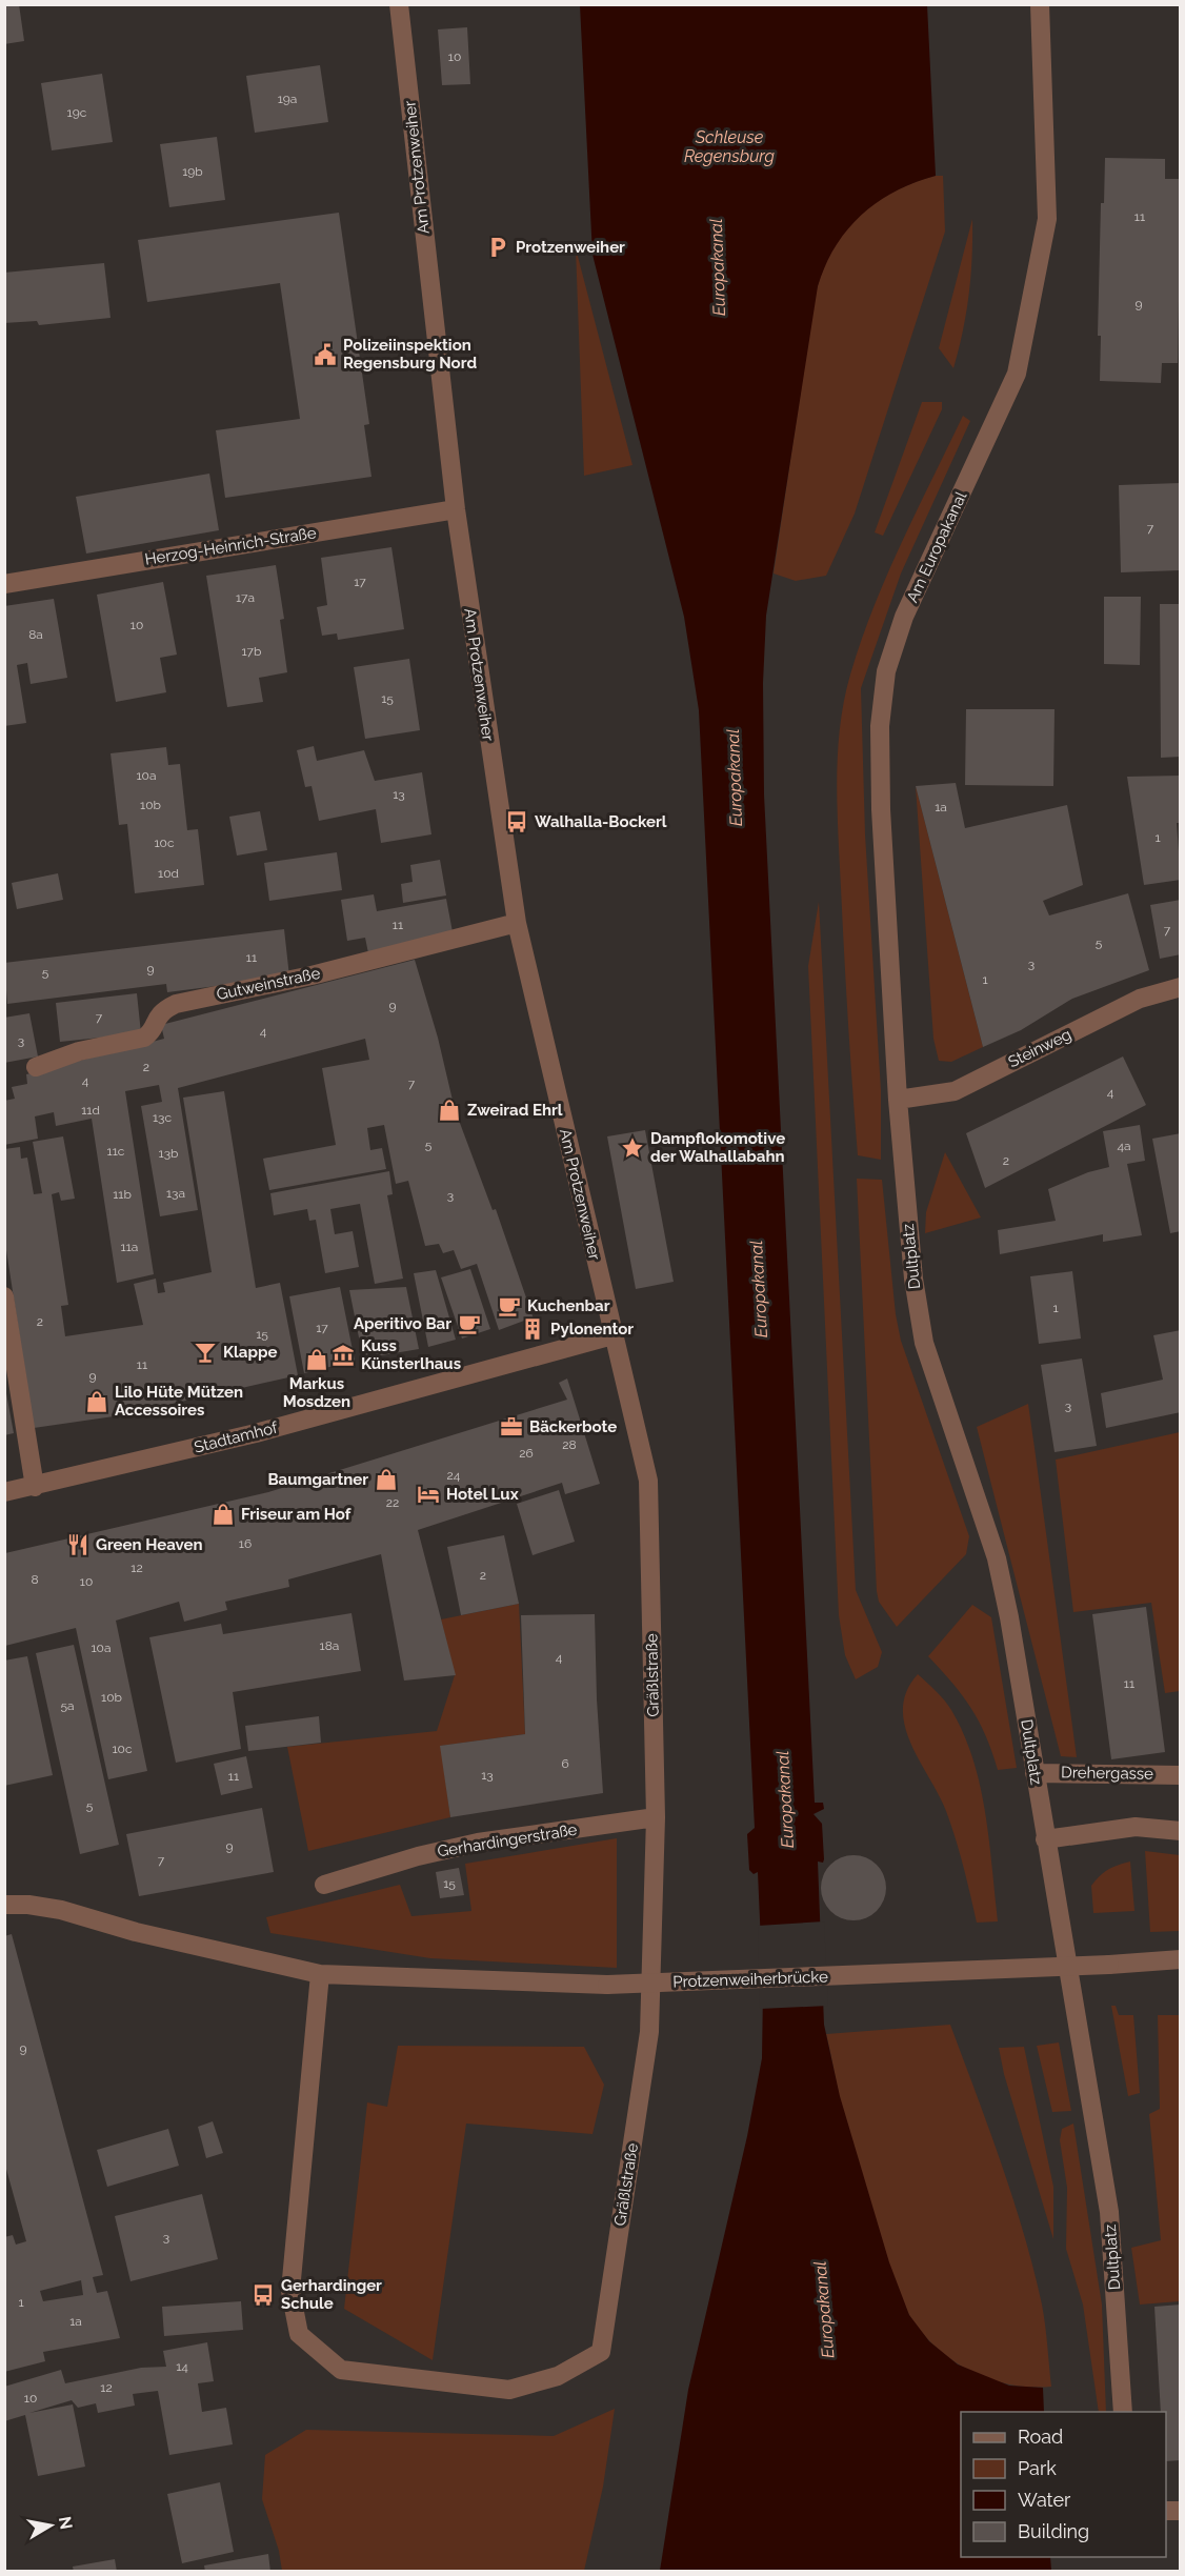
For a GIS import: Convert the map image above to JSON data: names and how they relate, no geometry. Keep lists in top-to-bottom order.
{
  "streets": {
    "street": [
      "Am Protzenweiher",
      "Herzog-Heinrich-Straße",
      "Am Europakanal",
      "Gutweinstraße",
      "Steinweg",
      "Dultplatz",
      "Stadtamhof",
      "Gräßlstraße",
      "Drehergasse",
      "Gerhardingerstraße",
      "Protzenweiherbrücke"
    ]
  },
  "crossings": [
    ["Am Protzenweiher", "Herzog-Heinrich-Straße"],
    ["Am Protzenweiher", "Gutweinstraße"],
    ["Am Protzenweiher", "Stadtamhof"],
    ["Am Protzenweiher", "Gräßlstraße"],
    ["Am Europakanal", "Steinweg"],
    ["Am Europakanal", "Dultplatz"],
    ["Steinweg", "Dultplatz"],
    ["Dultplatz", "Drehergasse"],
    ["Stadtamhof", "Gräßlstraße"],
    ["Gräßlstraße", "Gerhardingerstraße"],
    ["Gräßlstraße", "Protzenweiherbrücke"]
  ],
  "water": ["Schleuse Regensburg", "Europakanal"],
  "places": {
    "parking": ["Protzenweiher"],
    "public building": ["Polizeiinspektion Regensburg Nord"],
    "bus stop": ["Walhalla-Bockerl", "Gerhardinger Schule"],
    "shop": [
      "Zweirad Ehrl",
      "Markus Mosdzen",
      "Lilo Hüte Mützen Accessoires",
      "Baumgartner",
      "Friseur am Hof"
    ],
    "place": ["Dampflokomotive der Walhallabahn"],
    "cafe": ["Kuchenbar", "Aperitivo Bar"],
    "building": ["Pylonentor"],
    "bar": ["Klappe"],
    "museum": ["Kuss Künsterlhaus"],
    "office": ["Bäckerbote"],
    "hotel": ["Hotel Lux"],
    "restaurant": ["Green Heaven"]
  },
  "house_numbers": [
    "10",
    "19a",
    "19c",
    "19b",
    "11",
    "9",
    "7",
    "17",
    "17a",
    "10",
    "8a",
    "17b",
    "15",
    "10a",
    "13",
    "10b",
    "1a",
    "1",
    "10c",
    "10d",
    "11",
    "7",
    "5",
    "11",
    "3",
    "9",
    "5",
    "1",
    "9",
    "7",
    "4",
    "3",
    "2",
    "4",
    "7",
    "4",
    "11d",
    "13c",
    "5",
    "4a",
    "11c",
    "13b",
    "2",
    "13a",
    "11b",
    "3",
    "11a",
    "1",
    "2",
    "17",
    "15",
    "11",
    "9",
    "3",
    "28",
    "26",
    "24",
    "22",
    "16",
    "12",
    "2",
    "8",
    "10",
    "18a",
    "10a",
    "4",
    "11",
    "10b",
    "5a",
    "10c",
    "6",
    "13",
    "11",
    "5",
    "9",
    "7",
    "15",
    "9",
    "3",
    "1",
    "1a",
    "14",
    "12",
    "10"
  ],
  "legend": [
    "Road",
    "Park",
    "Water",
    "Building"
  ],
  "north": "right"
}
